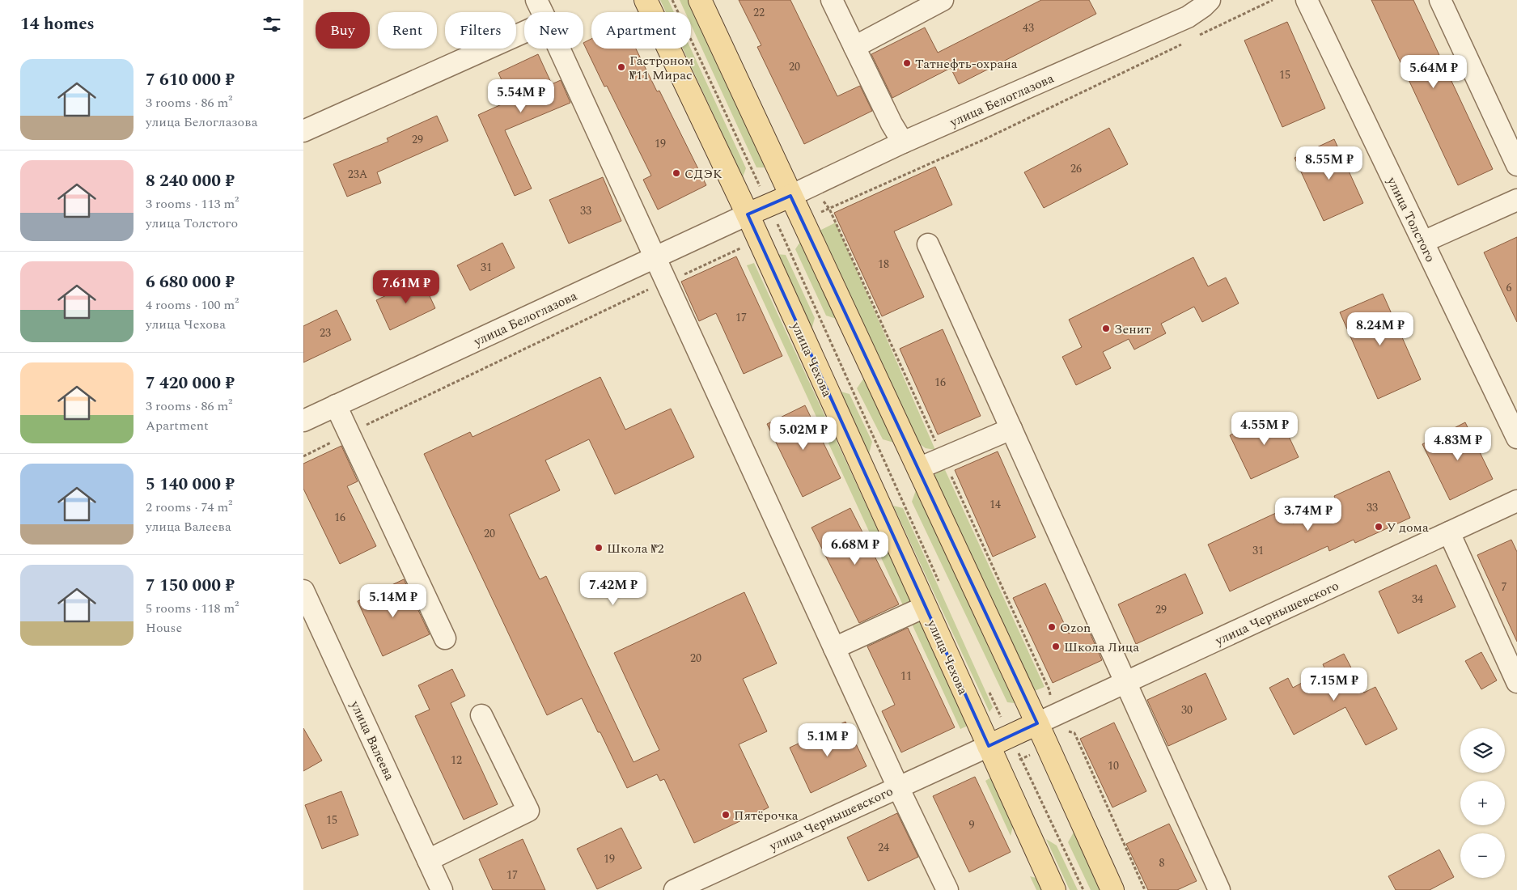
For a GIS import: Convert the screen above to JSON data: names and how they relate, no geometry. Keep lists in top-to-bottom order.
{
  "streets": {
    "main road": ["улица Чехова"],
    "street": [
      "улица Белоглазова",
      "улица Толстого",
      "улица Чернышевского",
      "улица Валеева"
    ]
  },
  "crossings": [
    ["улица Белоглазова", "улица Чехова"],
    ["улица Чехова", "улица Чернышевского"]
  ],
  "places": [
    "Татнефть-охрана",
    "Гастроном №11 Мирас",
    "СДЭК",
    "Зенит",
    "У дома",
    "Школа №2",
    "Ozon",
    "Школа Лица",
    "Пятёрочка"
  ],
  "house_numbers": [
    "22",
    "43",
    "20",
    "15",
    "29",
    "19",
    "26",
    "23А",
    "33",
    "18",
    "31",
    "6",
    "17",
    "23",
    "16",
    "14",
    "33",
    "16",
    "20",
    "31",
    "7",
    "34",
    "29",
    "20",
    "11",
    "30",
    "12",
    "10",
    "15",
    "9",
    "24",
    "19",
    "8",
    "17"
  ],
  "page": {
    "heading": "14 homes",
    "chip": [
      "Buy",
      "Rent",
      "Filters",
      "New",
      "Apartment"
    ],
    "list": [
      {
        "name": "7 610 000 ₽",
        "note": "3 rooms · 86 m² · улица Белоглазова"
      },
      {
        "name": "8 240 000 ₽",
        "note": "3 rooms · 113 m² · улица Толстого"
      },
      {
        "name": "6 680 000 ₽",
        "note": "4 rooms · 100 m² · улица Чехова"
      },
      {
        "name": "7 420 000 ₽",
        "note": "3 rooms · 86 m² · Apartment"
      },
      {
        "name": "5 140 000 ₽",
        "note": "2 rooms · 74 m² · улица Валеева"
      },
      {
        "name": "7 150 000 ₽",
        "note": "5 rooms · 118 m² · House"
      }
    ],
    "price": [
      "5.64M ₽",
      "5.54M ₽",
      "8.55M ₽",
      "7.61M ₽",
      "8.24M ₽",
      "4.55M ₽",
      "5.02M ₽",
      "4.83M ₽",
      "3.74M ₽",
      "6.68M ₽",
      "7.42M ₽",
      "5.14M ₽",
      "7.15M ₽",
      "5.1M ₽"
    ],
    "map_buttons": ["+", "−"]
  }
}
